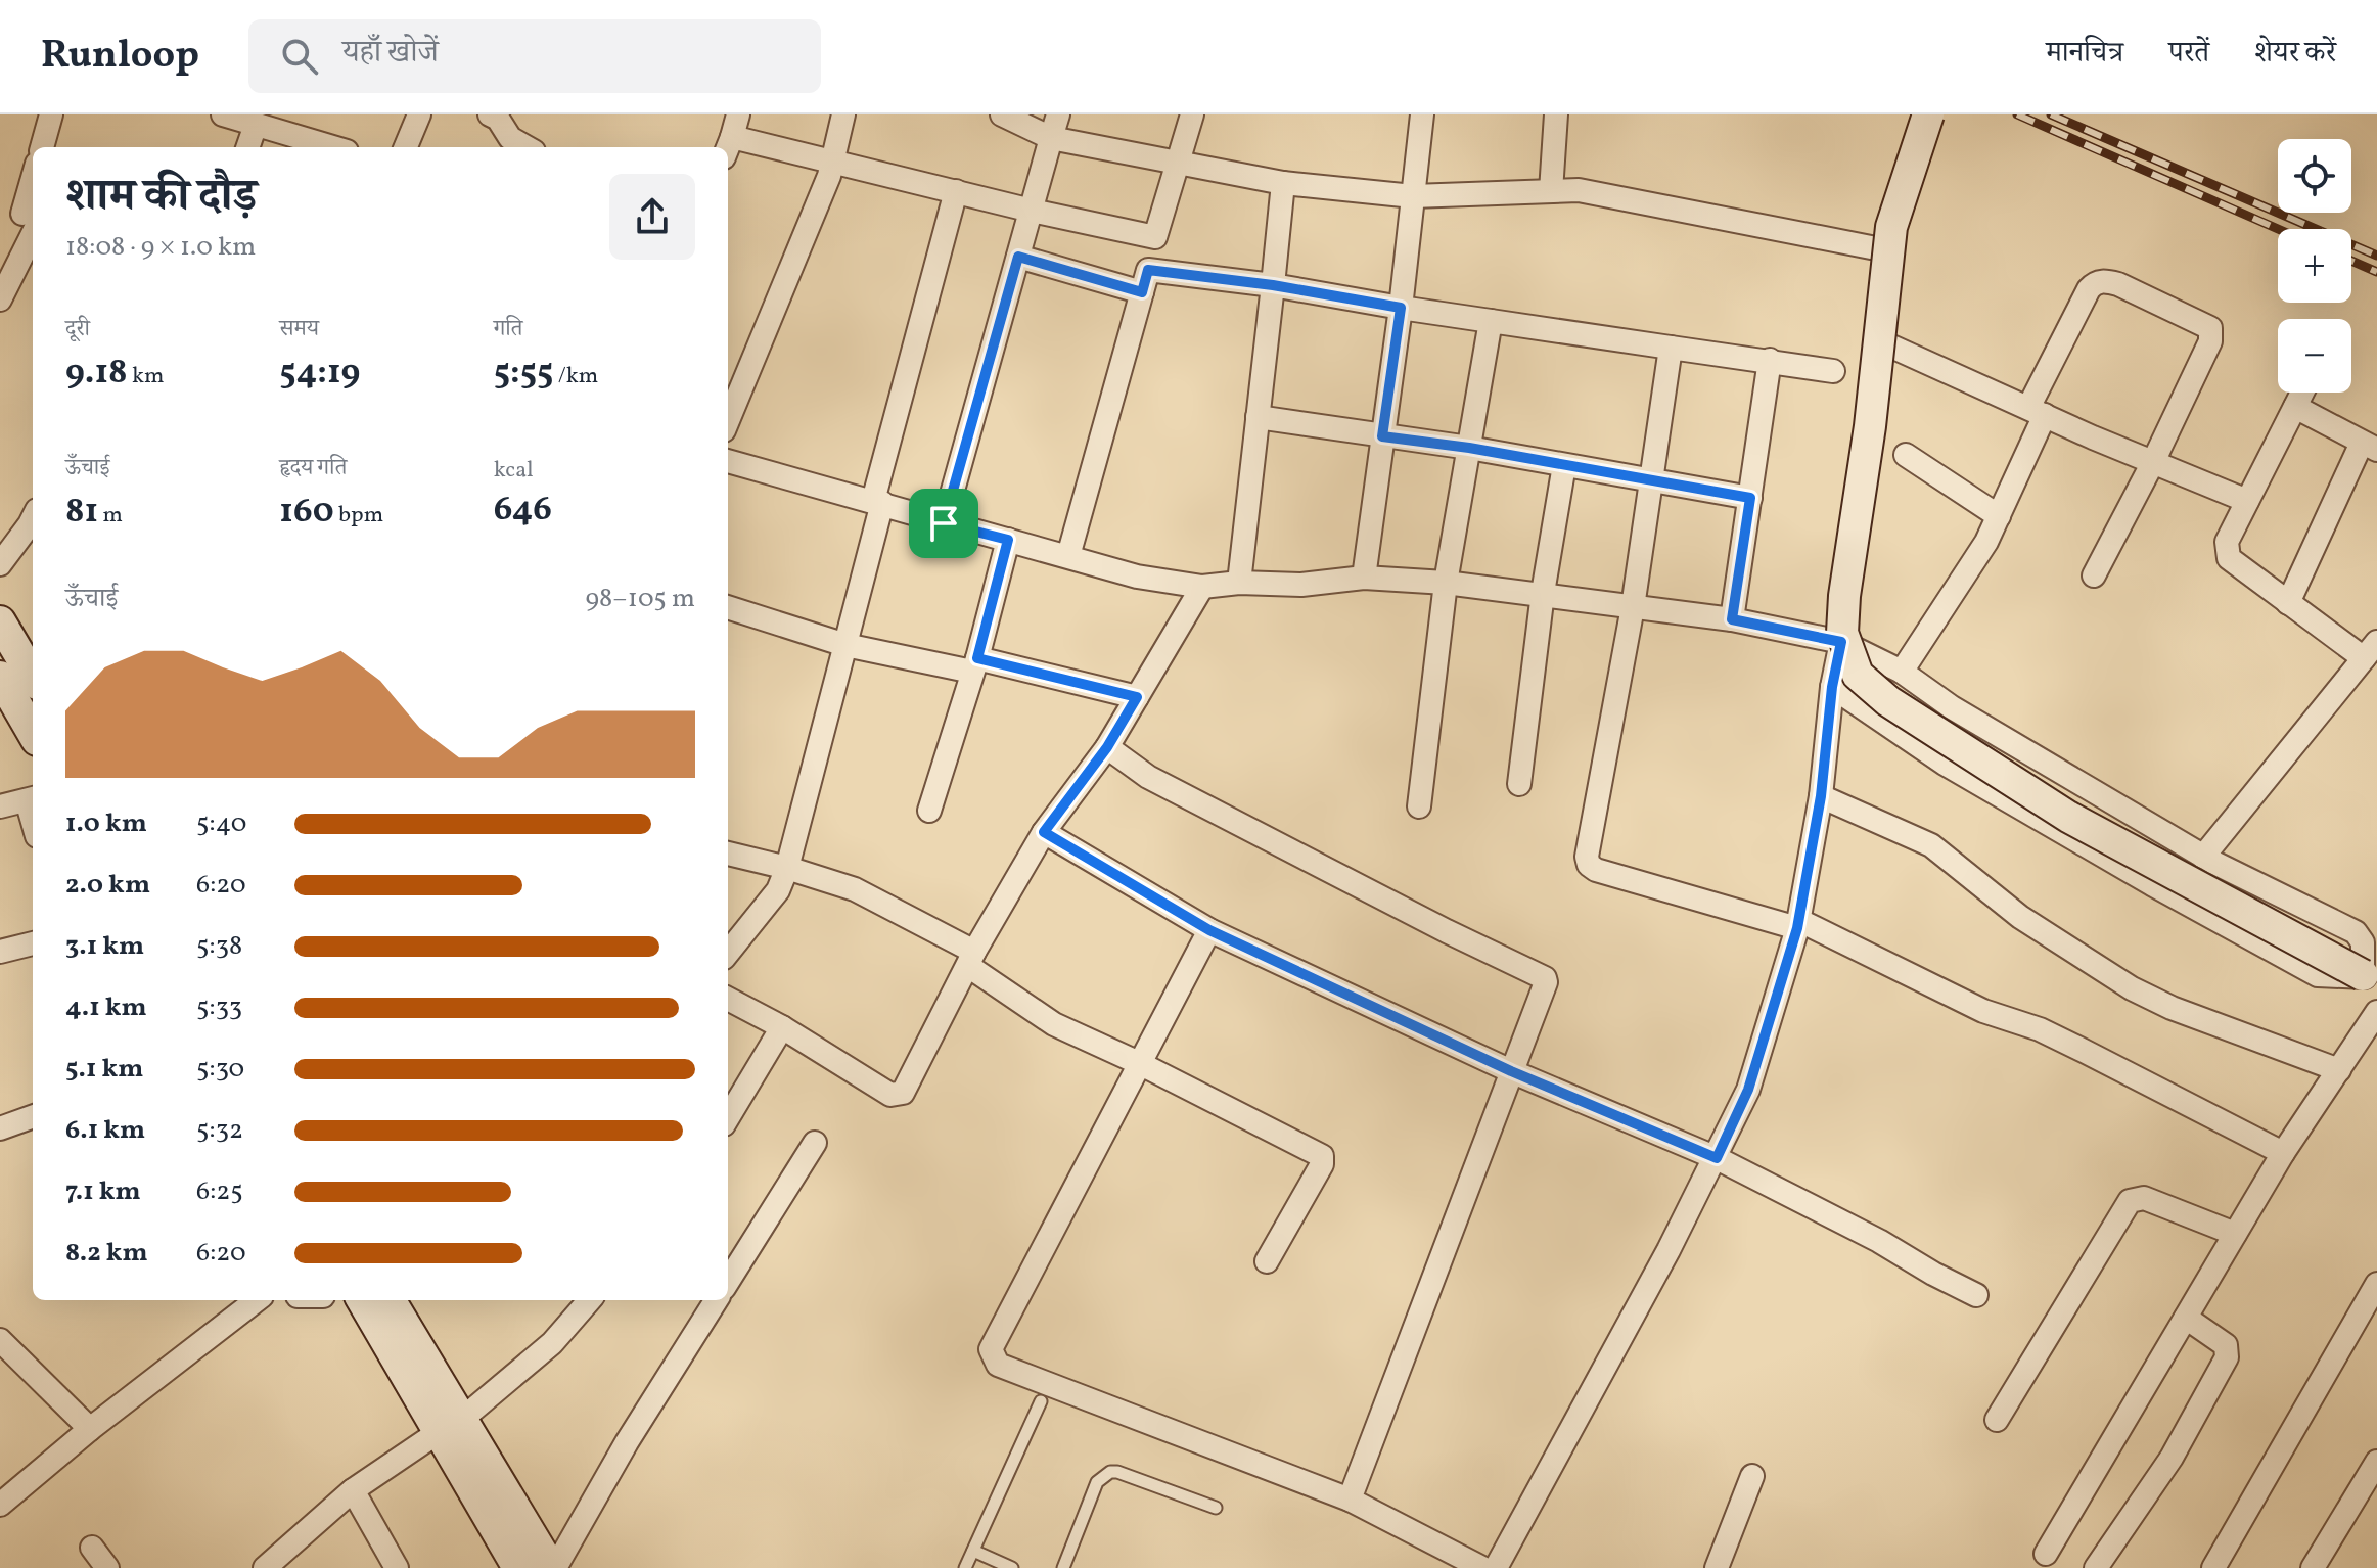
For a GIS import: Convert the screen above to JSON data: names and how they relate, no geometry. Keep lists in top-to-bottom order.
{
  "page": {
    "header": "Runloop",
    "search": "यहाँ खोजें",
    "nav": ["मानचित्र", "परतें", "शेयर करें"],
    "map_buttons": ["+", "−"],
    "heading": ["शाम की दौड़", "18:08 · 9 × 1.0 km"],
    "stats": [
      ["दूरी", "9.18 km"],
      ["समय", "54:19"],
      ["गति", "5:55 /km"],
      ["ऊँचाई", "81 m"],
      ["हृदय गति", "160 bpm"],
      ["kcal", "646"]
    ],
    "chart": ["ऊँचाई", "98–105 m"],
    "list": [
      {
        "name": "1.0 km",
        "note": "5:40"
      },
      {
        "name": "2.0 km",
        "note": "6:20"
      },
      {
        "name": "3.1 km",
        "note": "5:38"
      },
      {
        "name": "4.1 km",
        "note": "5:33"
      },
      {
        "name": "5.1 km",
        "note": "5:30"
      },
      {
        "name": "6.1 km",
        "note": "5:32"
      },
      {
        "name": "7.1 km",
        "note": "6:25"
      },
      {
        "name": "8.2 km",
        "note": "6:20"
      }
    ]
  }
}
